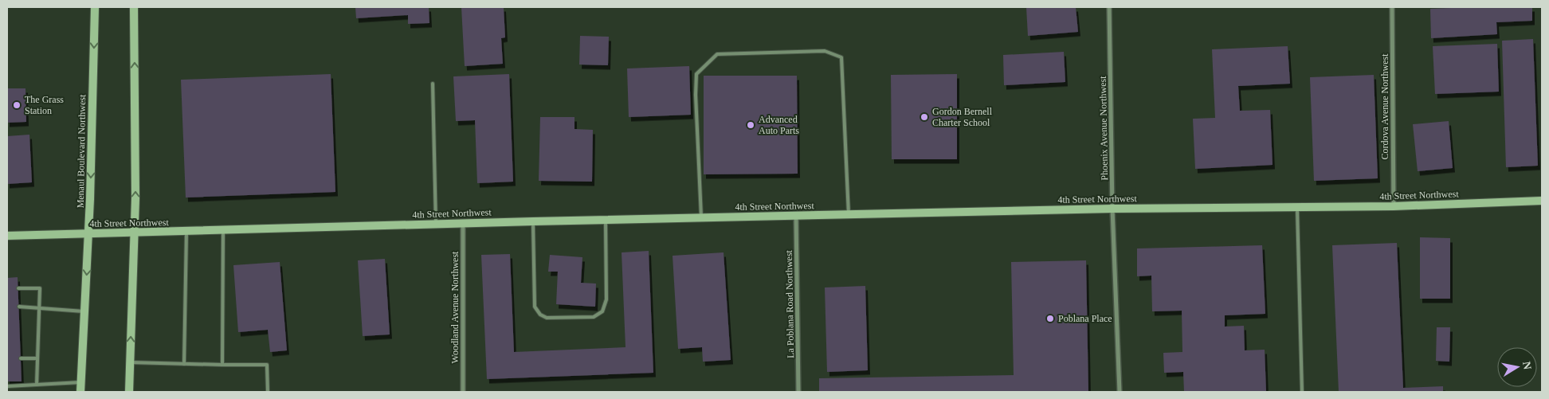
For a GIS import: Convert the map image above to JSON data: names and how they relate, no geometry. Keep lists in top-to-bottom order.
{
  "streets": {
    "main road": ["Menaul Boulevard Northwest", "4th Street Northwest"],
    "street": [
      "Cordova Avenue Northwest",
      "Phoenix Avenue Northwest",
      "La Poblana Road Northwest",
      "Woodland Avenue Northwest"
    ]
  },
  "crossings": [
    ["Cordova Avenue Northwest", "4th Street Northwest"],
    ["Phoenix Avenue Northwest", "4th Street Northwest"],
    ["Menaul Boulevard Northwest", "4th Street Northwest"],
    ["4th Street Northwest", "La Poblana Road Northwest"],
    ["4th Street Northwest", "Woodland Avenue Northwest"]
  ],
  "places": [
    "The Grass Station",
    "Gordon Bernell Charter School",
    "Advanced Auto Parts",
    "Poblana Place"
  ],
  "north": "right"
}
